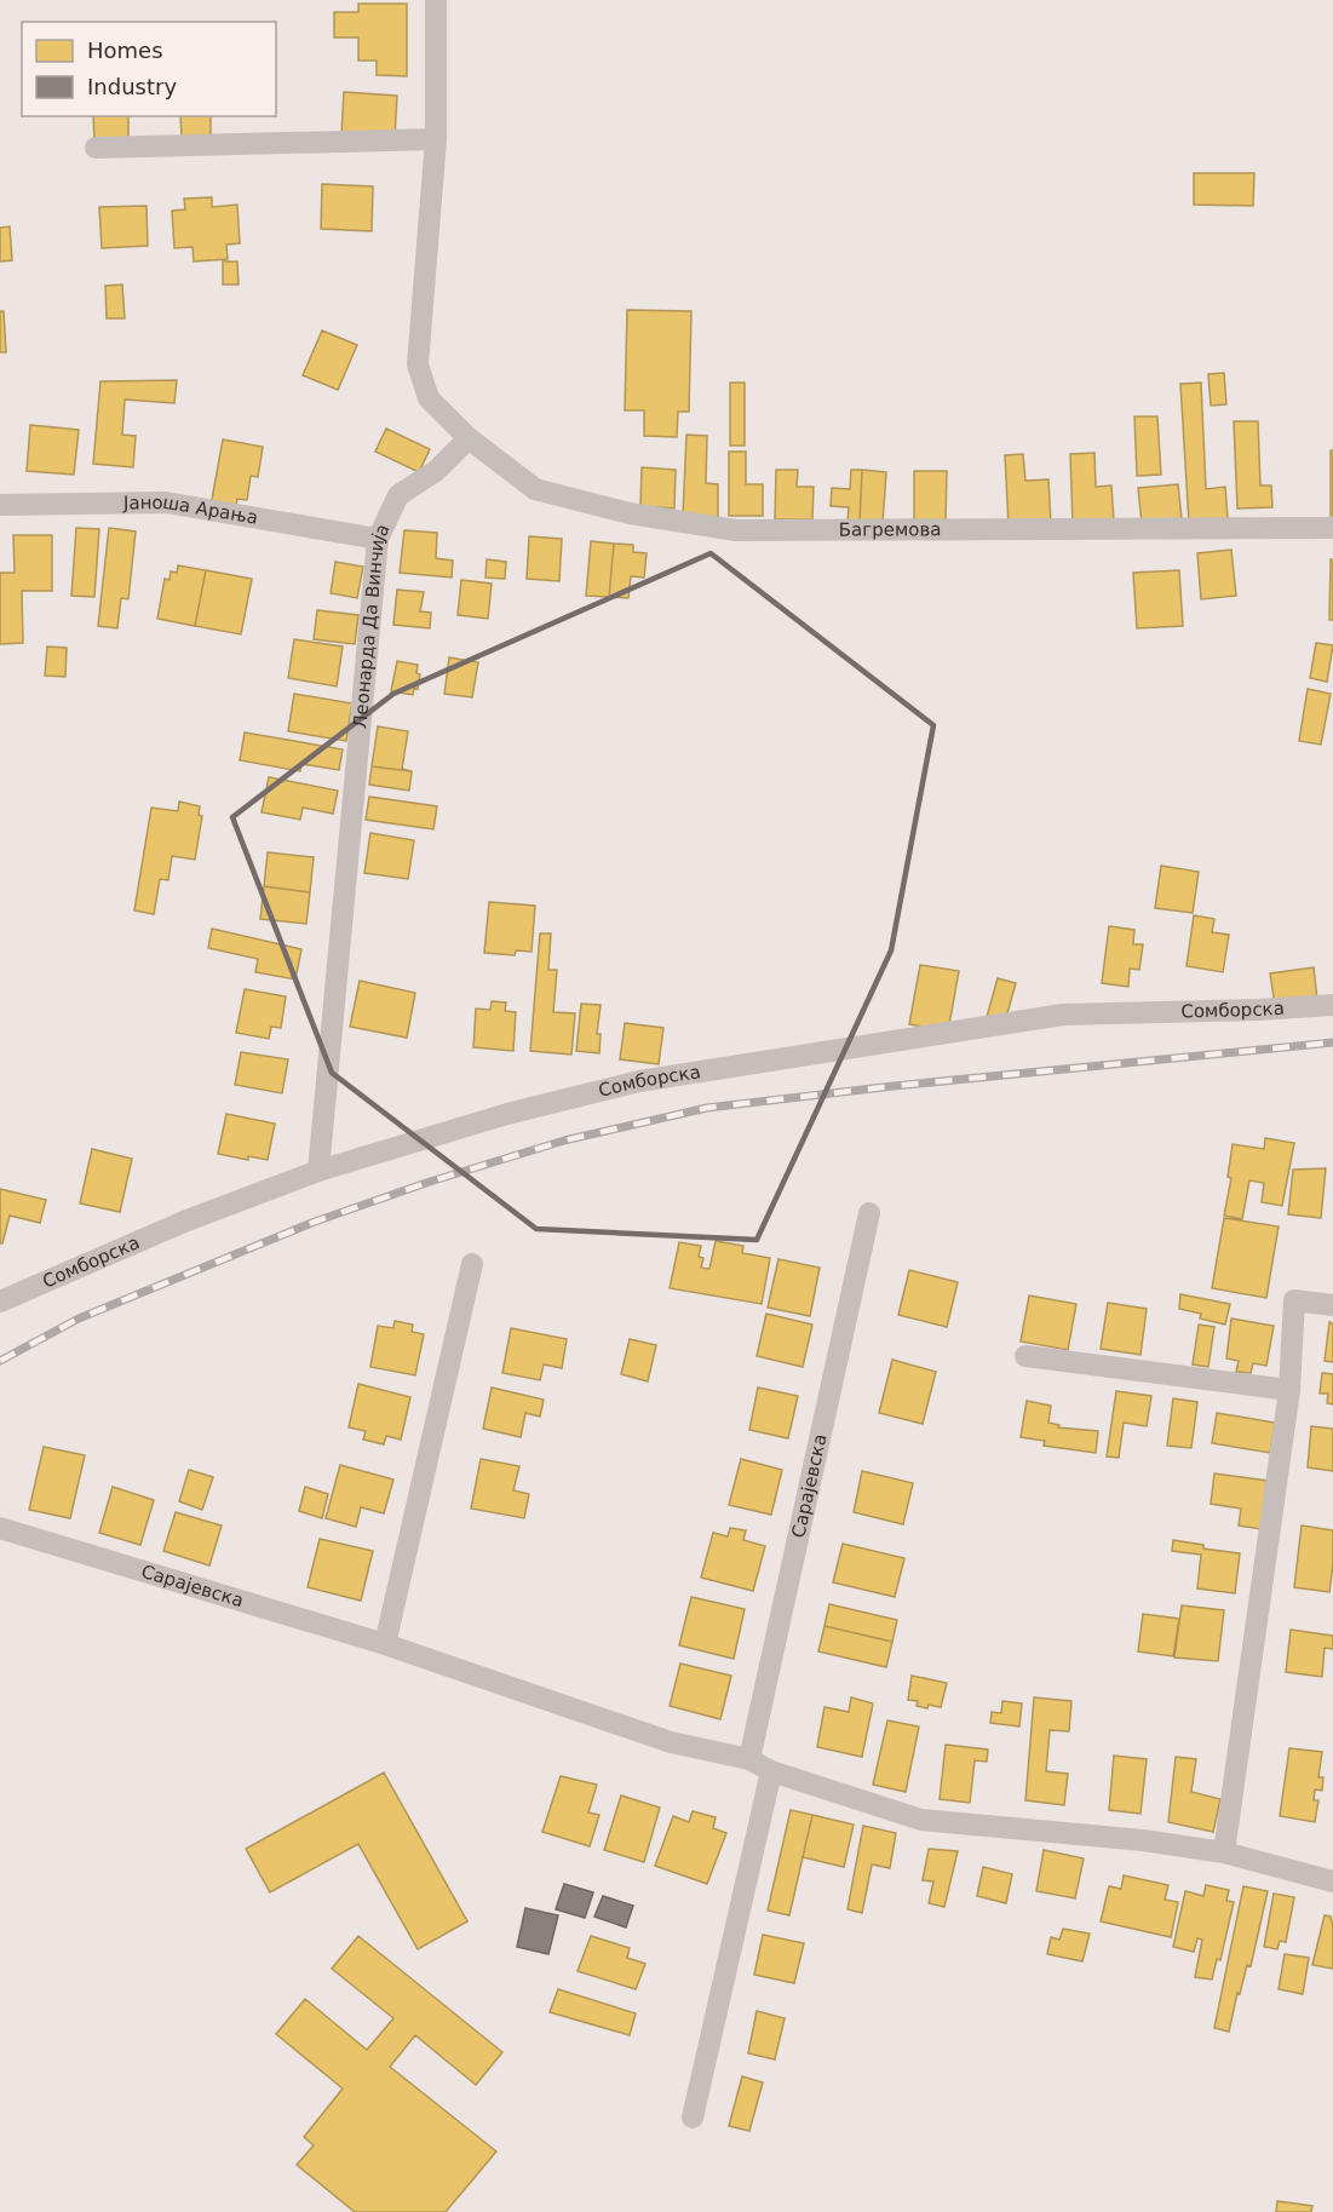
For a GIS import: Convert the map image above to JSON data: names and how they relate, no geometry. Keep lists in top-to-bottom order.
{
  "streets": {
    "street": [
      "Јаноша Арања",
      "Багремова",
      "Леонарда Да Винчија",
      "Сомборска",
      "Сарајевска"
    ]
  },
  "crossings": [
    ["Јаноша Арања", "Леонарда Да Винчија"],
    ["Багремова", "Леонарда Да Винчија"],
    ["Леонарда Да Винчија", "Сомборска"]
  ],
  "legend": ["Homes", "Industry"]
}
